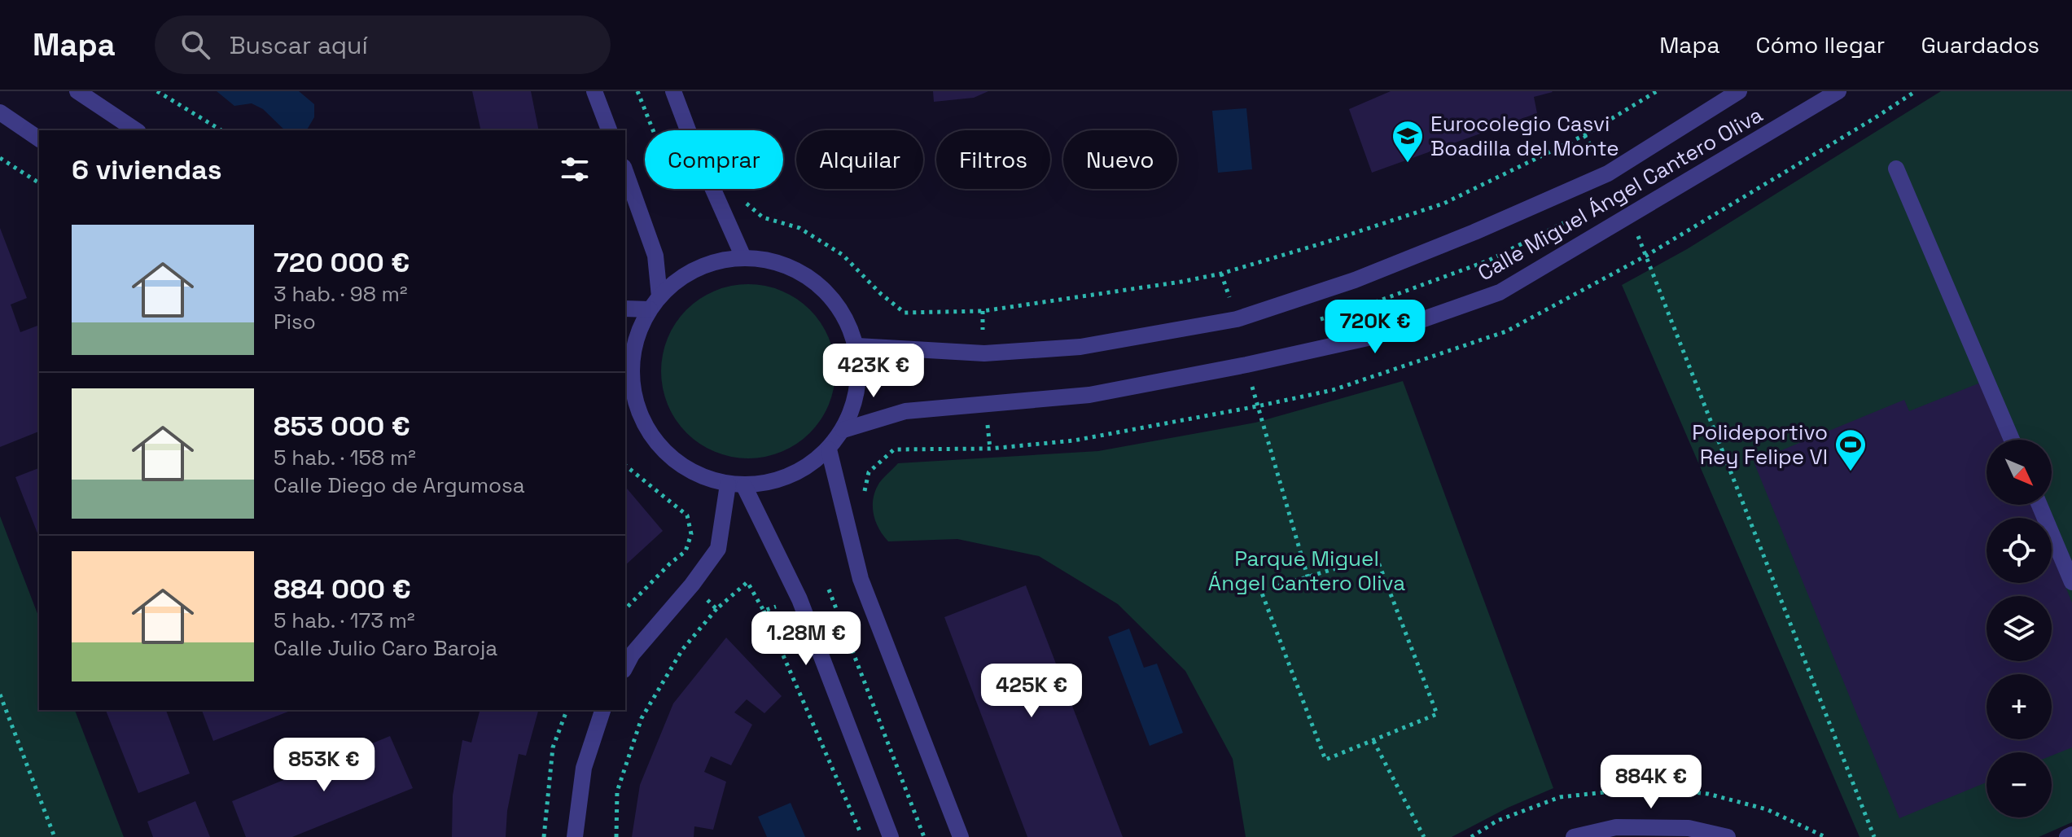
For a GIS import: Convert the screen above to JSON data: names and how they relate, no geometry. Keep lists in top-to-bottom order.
{
  "streets": {
    "street": ["Calle Miguel Ángel Cantero Oliva"]
  },
  "parks": ["Parque Miguel Ángel Cantero Oliva"],
  "places": {
    "school or university": ["Eurocolegio Casvi Boadilla del Monte"],
    "sports": ["Polideportivo Rey Felipe VI"]
  },
  "north": "bottom right",
  "page": {
    "header": "Mapa",
    "search": "Buscar aquí",
    "nav": ["Mapa", "Cómo llegar", "Guardados"],
    "chip": [
      "Comprar",
      "Alquilar",
      "Filtros",
      "Nuevo"
    ],
    "heading": "6 viviendas",
    "list": [
      {
        "name": "720 000 €",
        "note": "3 hab. · 98 m² · Piso"
      },
      {
        "name": "853 000 €",
        "note": "5 hab. · 158 m² · Calle Diego de Argumosa"
      },
      {
        "name": "884 000 €",
        "note": "5 hab. · 173 m² · Calle Julio Caro Baroja"
      }
    ],
    "price": [
      "720K €",
      "423K €",
      "1.28M €",
      "425K €",
      "853K €",
      "884K €"
    ],
    "map_buttons": ["+", "−"]
  }
}
